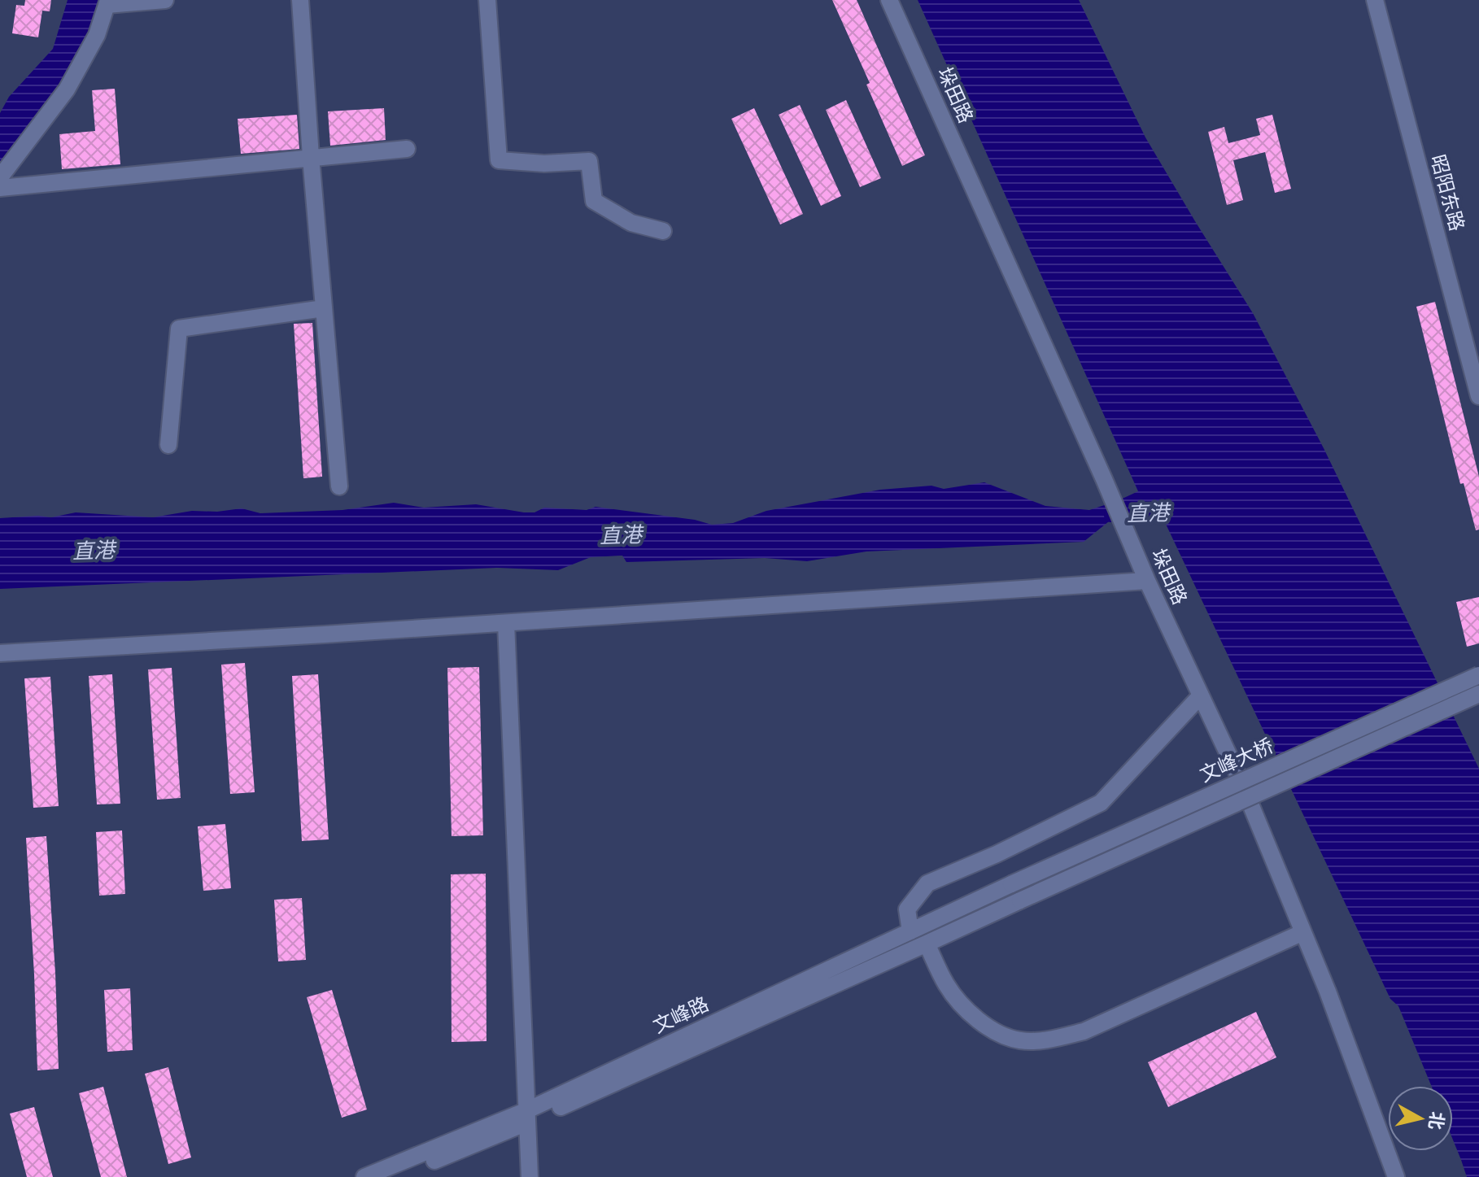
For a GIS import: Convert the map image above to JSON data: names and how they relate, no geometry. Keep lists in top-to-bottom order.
{
  "streets": {
    "street": [
      "垛田路",
      "昭阳东路",
      "文峰大桥",
      "文峰路"
    ]
  },
  "crossings": [
    ["文峰大桥", "文峰路"]
  ],
  "water": ["直港"],
  "north": "right"
}
